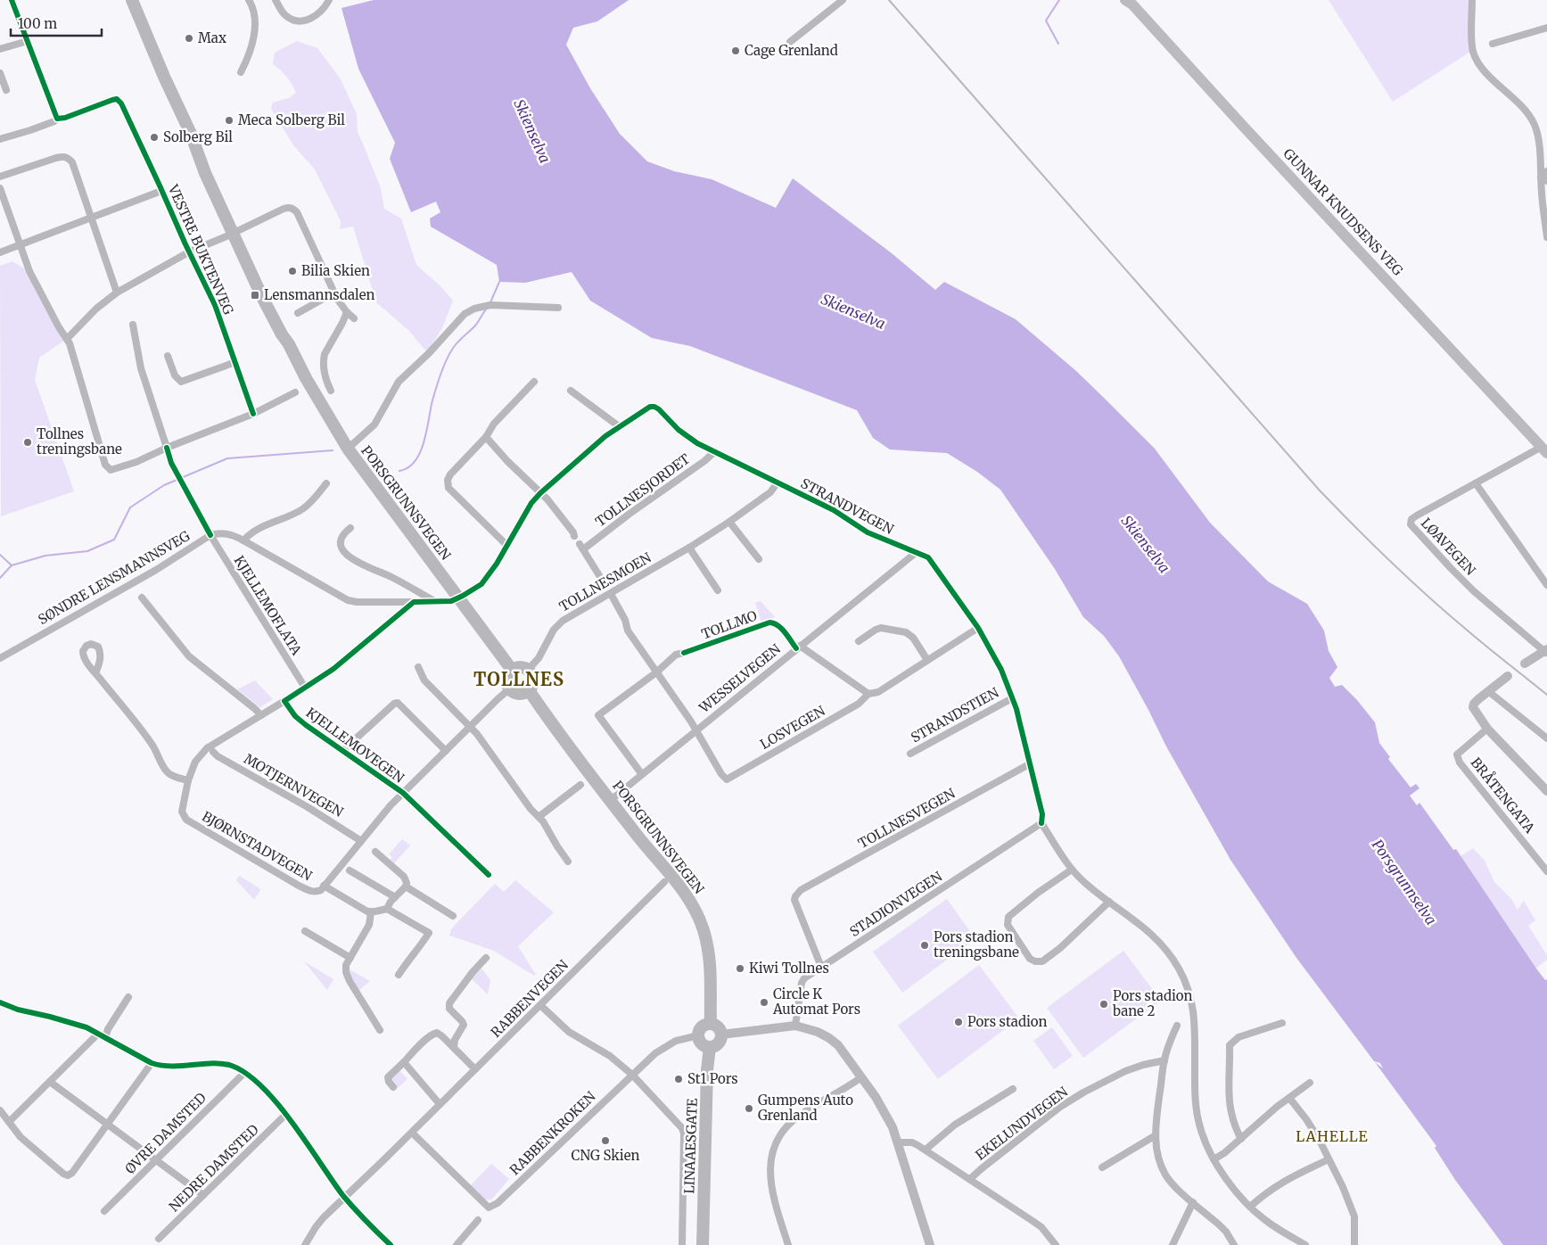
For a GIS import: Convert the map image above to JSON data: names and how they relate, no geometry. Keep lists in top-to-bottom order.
{
  "streets": {
    "highway": ["PORSGRUNNSVEGEN", "LINAAESGATE"],
    "main road": ["GUNNAR KNUDSENS VEG"],
    "street": [
      "VESTRE BUKTENVEG",
      "TOLLNESJORDET",
      "STRANDVEGEN",
      "LØAVEGEN",
      "SØNDRE LENSMANNSVEG",
      "TOLLNESMOEN",
      "KJELLEMOFLATA",
      "WESSELVEGEN",
      "STRANDSTIEN",
      "LOSVEGEN",
      "KJELLEMOVEGEN",
      "MOTJERNVEGEN",
      "BRÅTENGATA",
      "TOLLNESVEGEN",
      "BJØRNSTADVEGEN",
      "STADIONVEGEN",
      "RABBENVEGEN",
      "EKELUNDVEGEN",
      "ØVRE DAMSTED",
      "RABBENKROKEN",
      "NEDRE DAMSTED"
    ],
    "cycle path": ["TOLLMO"]
  },
  "crossings": [
    ["GUNNAR KNUDSENS VEG", "LØAVEGEN"],
    ["TOLLNESJORDET", "STRANDVEGEN"],
    ["PORSGRUNNSVEGEN", "STRANDVEGEN"],
    ["PORSGRUNNSVEGEN", "TOLLNESMOEN"],
    ["PORSGRUNNSVEGEN", "WESSELVEGEN"],
    ["PORSGRUNNSVEGEN", "BJØRNSTADVEGEN"],
    ["PORSGRUNNSVEGEN", "RABBENKROKEN"],
    ["PORSGRUNNSVEGEN", "LINAAESGATE"],
    ["STRANDVEGEN", "TOLLNESMOEN"],
    ["STRANDVEGEN", "WESSELVEGEN"],
    ["STRANDVEGEN", "STRANDSTIEN"],
    ["STRANDVEGEN", "LOSVEGEN"],
    ["STRANDVEGEN", "TOLLNESVEGEN"],
    ["STRANDVEGEN", "STADIONVEGEN"],
    ["SØNDRE LENSMANNSVEG", "KJELLEMOFLATA"],
    ["SØNDRE LENSMANNSVEG", "KJELLEMOVEGEN"],
    ["TOLLNESMOEN", "BJØRNSTADVEGEN"],
    ["KJELLEMOFLATA", "KJELLEMOVEGEN"],
    ["WESSELVEGEN", "LOSVEGEN"],
    ["KJELLEMOVEGEN", "BJØRNSTADVEGEN"],
    ["MOTJERNVEGEN", "BJØRNSTADVEGEN"],
    ["TOLLNESVEGEN", "STADIONVEGEN"],
    ["RABBENVEGEN", "RABBENKROKEN"],
    ["RABBENKROKEN", "LINAAESGATE"]
  ],
  "districts": ["TOLLNES", "LAHELLE"],
  "water": ["Skienselva", "Porsgrunnselva"],
  "places": {
    "other": [
      "Max",
      "Cage Grenland",
      "Meca Solberg Bil",
      "Solberg Bil",
      "Bilia Skien",
      "Tollnes treningsbane",
      "Pors stadion treningsbane",
      "Kiwi Tollnes",
      "Circle K Automat Pors",
      "Pors stadion bane 2",
      "Pors stadion",
      "St1 Pors",
      "Gumpens Auto Grenland",
      "CNG Skien"
    ],
    "transit": ["Lensmannsdalen"]
  },
  "scale_bar": "100 m"
}
